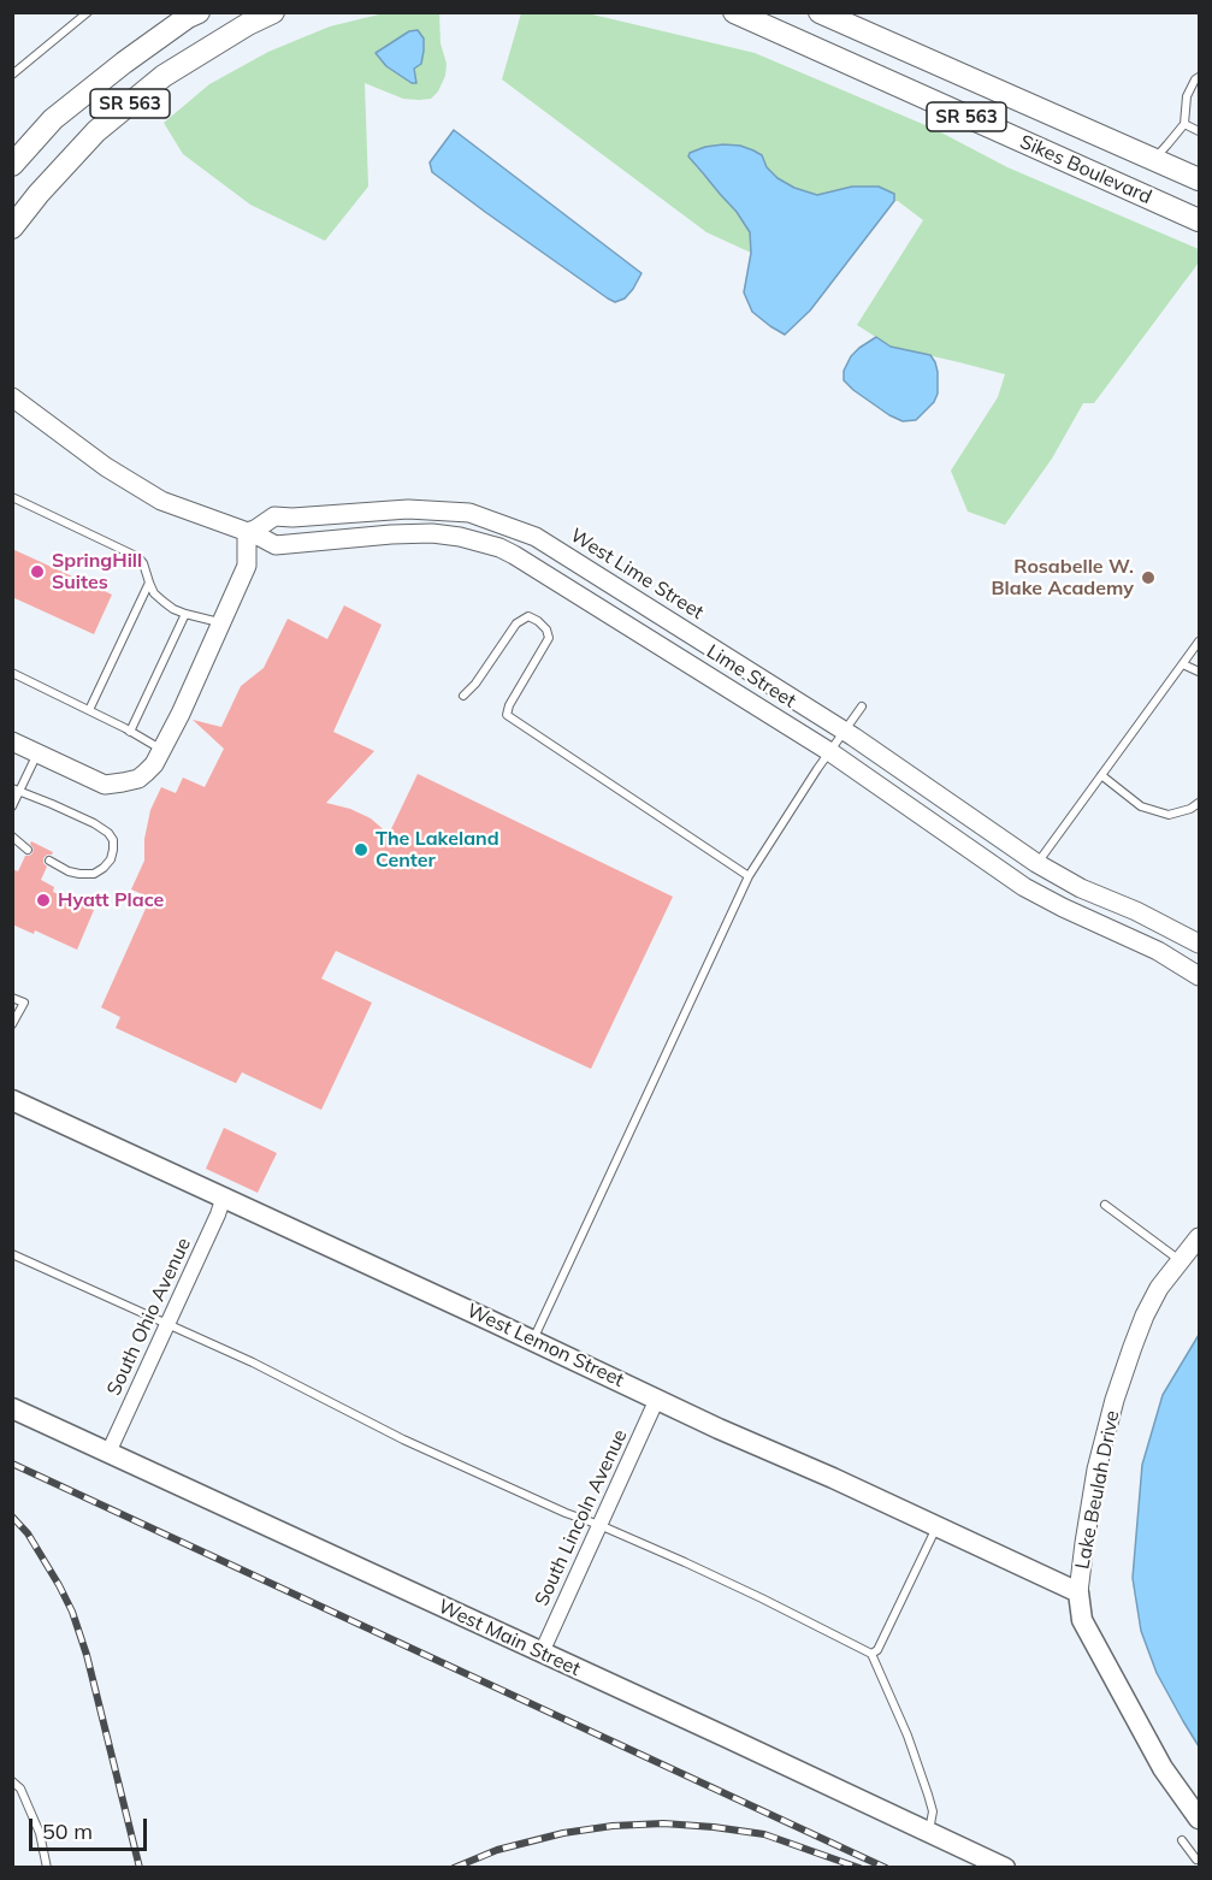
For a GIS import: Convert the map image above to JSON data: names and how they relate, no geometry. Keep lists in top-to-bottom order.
{
  "streets": {
    "main road": [
      "SR 563",
      "Sikes Boulevard",
      "West Lemon Street",
      "Lake Beulah Drive",
      "West Main Street"
    ],
    "street": [
      "West Lime Street",
      "Lime Street",
      "South Ohio Avenue",
      "South Lincoln Avenue"
    ]
  },
  "crossings": [
    ["West Lime Street", "Lime Street"],
    ["South Ohio Avenue", "West Lemon Street"],
    ["South Ohio Avenue", "West Main Street"],
    ["West Lemon Street", "Lake Beulah Drive"],
    ["West Lemon Street", "South Lincoln Avenue"],
    ["South Lincoln Avenue", "West Main Street"]
  ],
  "places": [
    "SpringHill Suites",
    "Rosabelle W. Blake Academy",
    "The Lakeland Center",
    "Hyatt Place"
  ],
  "scale_bar": "50 m"
}
